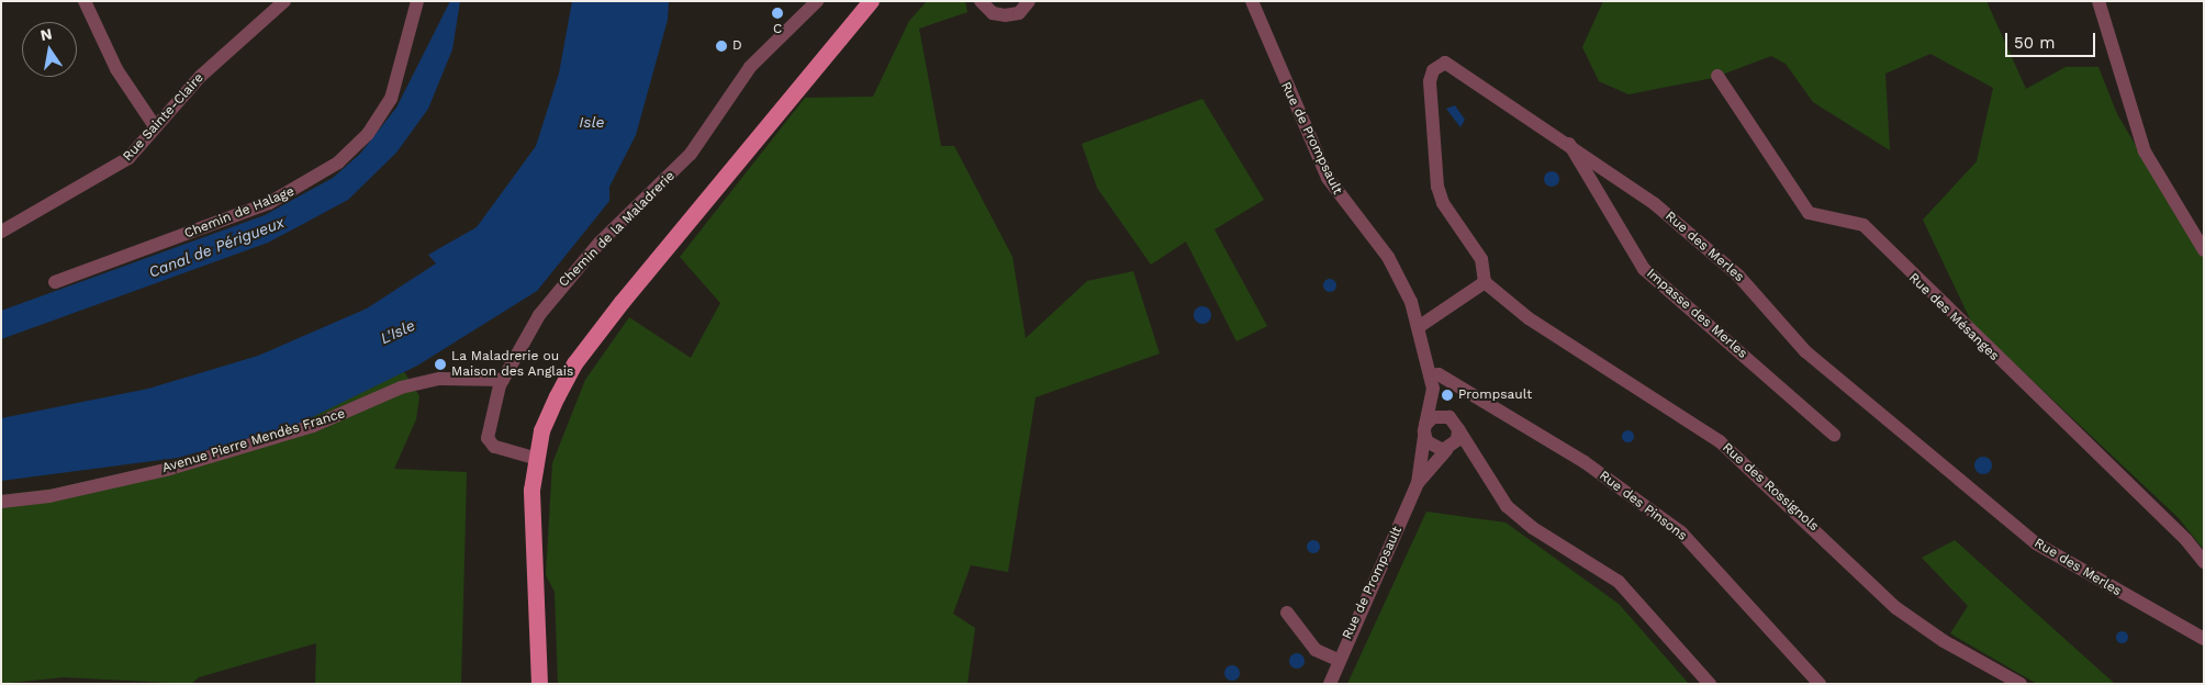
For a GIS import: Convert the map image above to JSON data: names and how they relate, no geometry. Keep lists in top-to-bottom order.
{
  "streets": {
    "street": [
      "Rue Sainte-Claire",
      "Rue de Prompsault",
      "Chemin de Halage",
      "Chemin de la Maladrerie",
      "Rue des Merles",
      "Impasse des Merles",
      "Rue des Mésanges",
      "Avenue Pierre Mendès France",
      "Rue des Rossignols",
      "Rue des Pinsons"
    ]
  },
  "crossings": [
    ["Rue de Prompsault", "Rue des Pinsons"],
    ["Chemin de la Maladrerie", "Avenue Pierre Mendès France"],
    ["Rue des Merles", "Impasse des Merles"],
    ["Rue des Merles", "Rue des Rossignols"]
  ],
  "water": ["Isle", "Canal de Périgueux", "L'Isle"],
  "places": [
    "C",
    "D",
    "La Maladrerie ou Maison des Anglais",
    "Prompsault"
  ],
  "scale_bar": "50 m",
  "north": "top"
}
